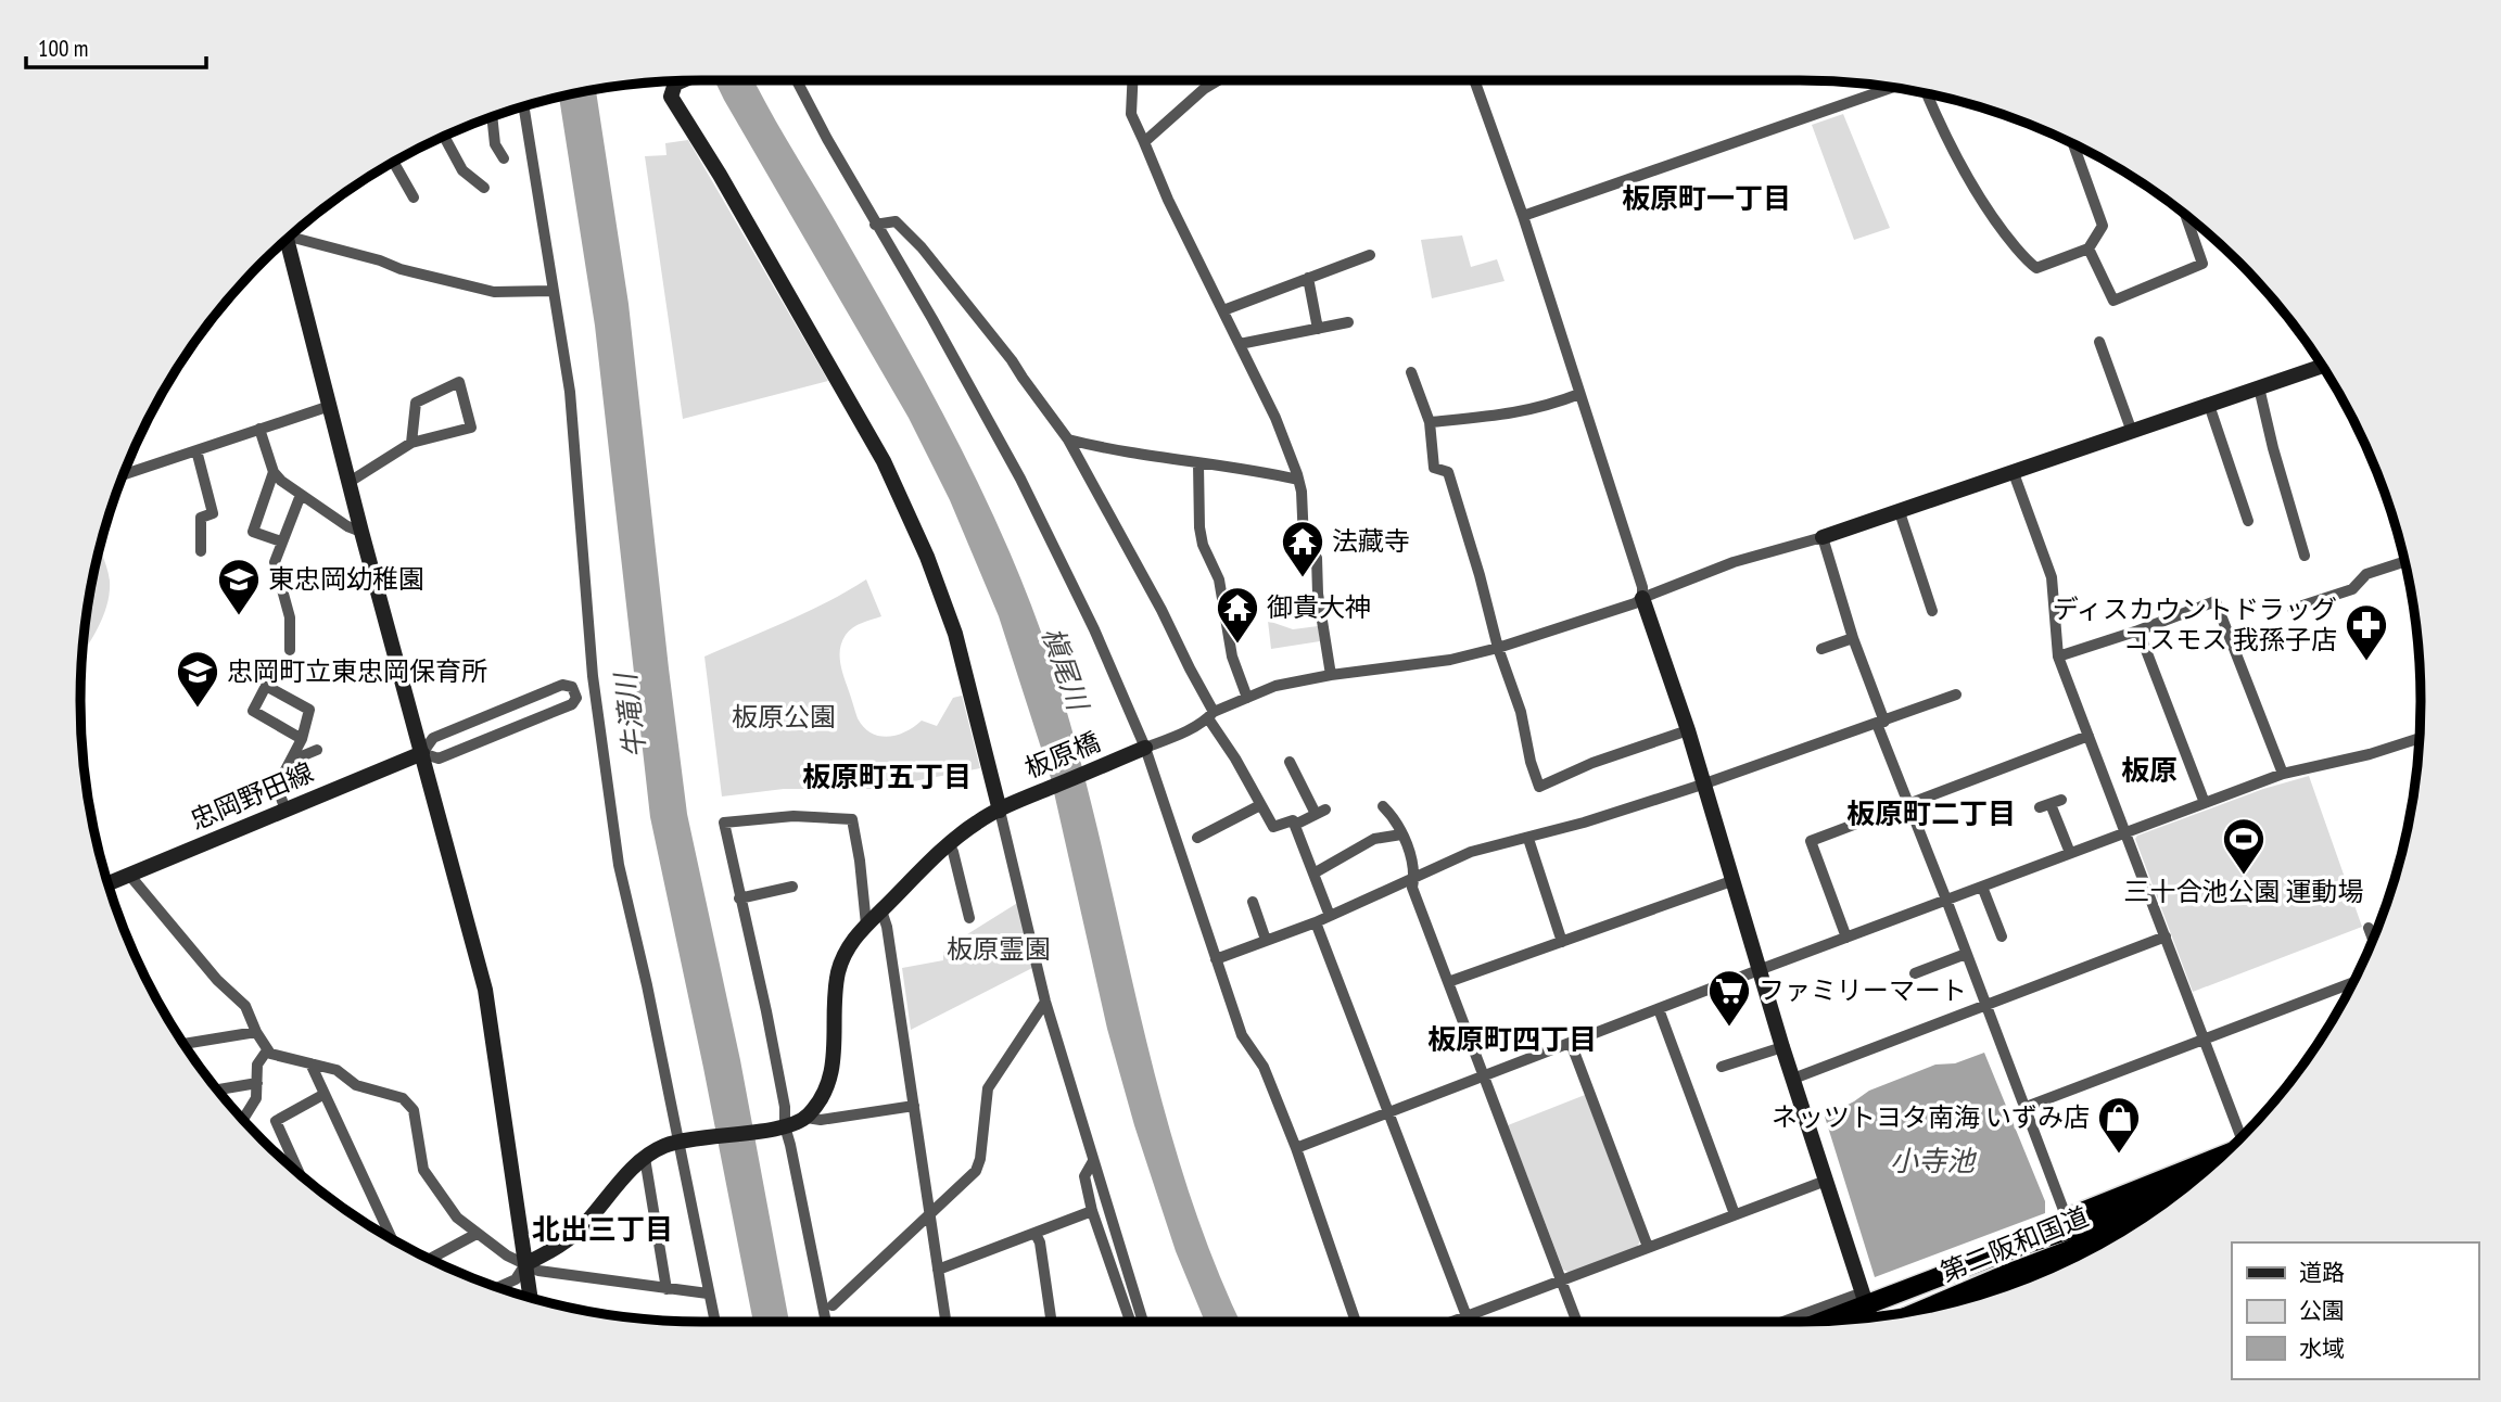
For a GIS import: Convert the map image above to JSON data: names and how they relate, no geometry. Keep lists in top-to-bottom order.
{
  "streets": {
    "highway": ["第二阪和国道"],
    "street": ["板原橋", "忠岡野田線"]
  },
  "districts": [
    "板原町一丁目",
    "板原",
    "板原町五丁目",
    "板原町二丁目",
    "板原町四丁目",
    "北出三丁目"
  ],
  "water": ["槇尾川", "牛滝川", "小寺池"],
  "parks": ["板原公園", "板原霊園"],
  "places": {
    "temple": ["法藏寺", "御貴大神"],
    "school or university": ["東忠岡幼稚園", "忠岡町立東忠岡保育所"],
    "pharmacy": ["ディスカウントドラッグ コスモス 我孫子店"],
    "sports": ["三十合池公園 運動場"],
    "supermarket": ["ファミリーマート"],
    "shop": ["ネッツトヨタ南海 いずみ店"]
  },
  "legend": ["道路", "公園", "水域"],
  "scale_bar": "100 m"
}
